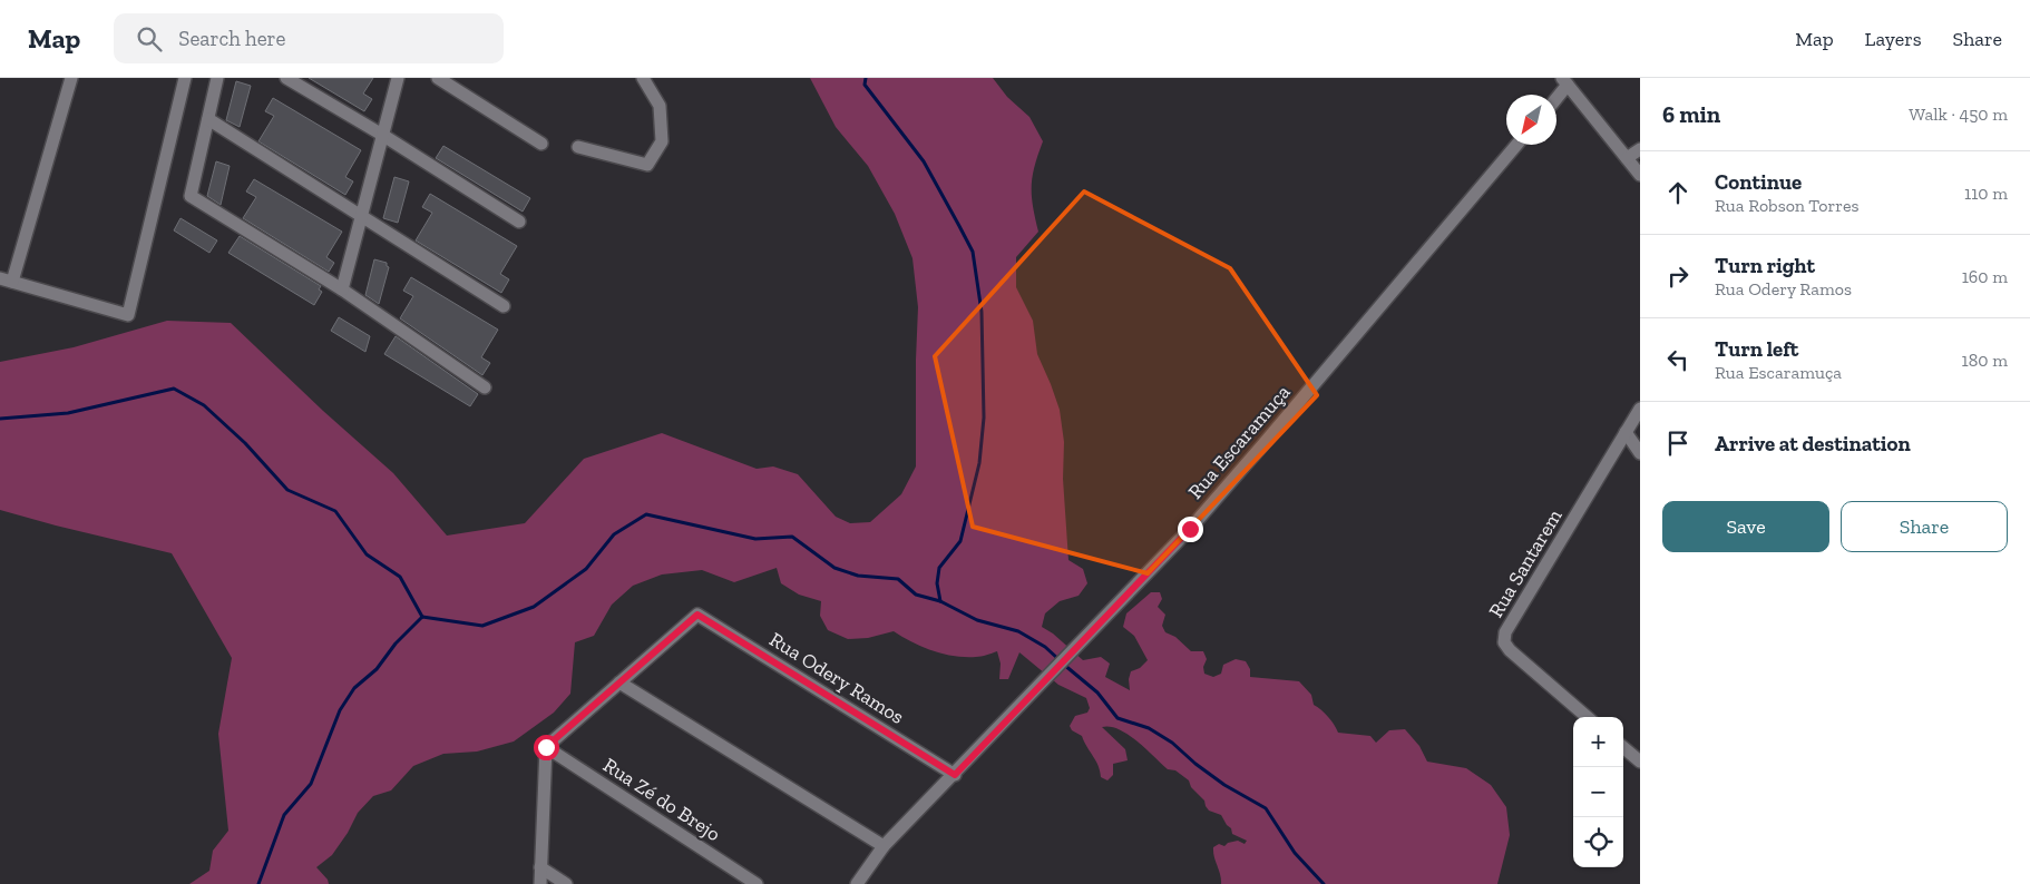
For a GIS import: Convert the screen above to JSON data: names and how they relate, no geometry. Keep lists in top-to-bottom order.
{
  "streets": {
    "street": [
      "Rua Escaramuça",
      "Rua Santarem",
      "Rua Odery Ramos",
      "Rua Zé do Brejo"
    ]
  },
  "crossings": [
    ["Rua Escaramuça", "Rua Odery Ramos"]
  ],
  "north": "bottom left",
  "page": {
    "header": "Map",
    "search": "Search here",
    "nav": ["Map", "Layers", "Share"],
    "heading": ["6 min", "Walk · 450 m"],
    "list": [
      ["Continue", "Rua Robson Torres", "110 m"],
      ["Turn right", "Rua Odery Ramos", "160 m"],
      ["Turn left", "Rua Escaramuça", "180 m"],
      "Arrive at destination"
    ],
    "buttons": ["Save", "Share"],
    "map_buttons": ["+", "−"]
  }
}
